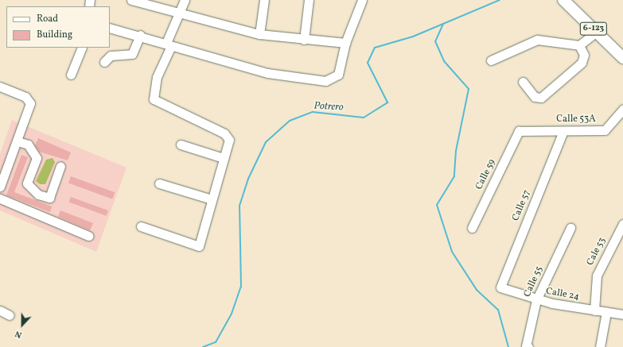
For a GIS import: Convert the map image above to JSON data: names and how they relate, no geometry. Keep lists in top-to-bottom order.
{
  "streets": {
    "main road": ["6-123"],
    "street": [
      "Calle 53A",
      "Calle 59",
      "Calle 57",
      "Cale 53",
      "Calle 55",
      "Calle 24"
    ]
  },
  "crossings": [
    ["Calle 53A", "Calle 59"],
    ["Calle 53A", "Calle 57"],
    ["Calle 57", "Calle 24"],
    ["Cale 53", "Calle 24"],
    ["Calle 55", "Calle 24"]
  ],
  "water": ["Potrero"],
  "legend": ["Road", "Building"],
  "north": "bottom"
}
